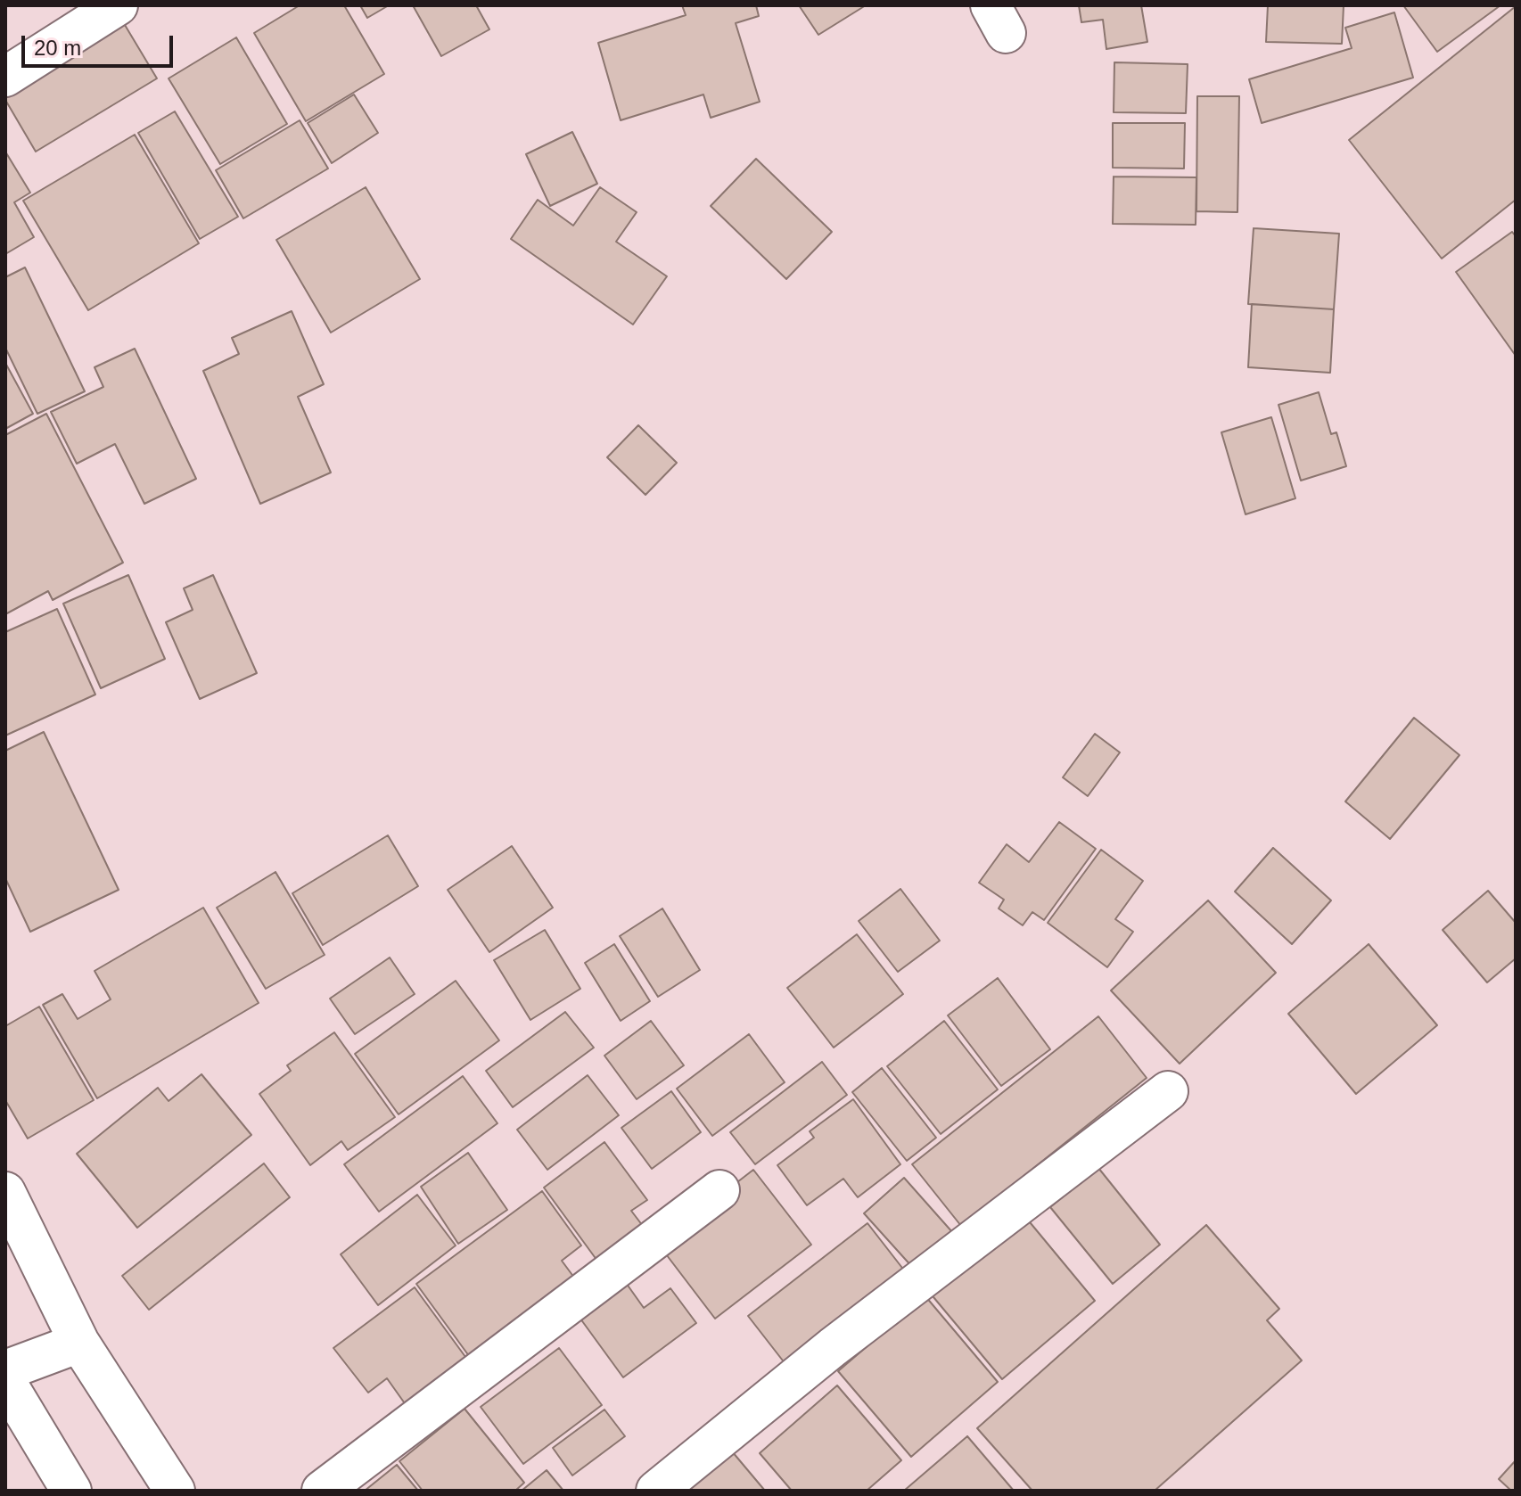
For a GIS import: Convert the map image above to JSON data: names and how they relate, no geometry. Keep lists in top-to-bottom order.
{
  "scale_bar": "20 m"
}
